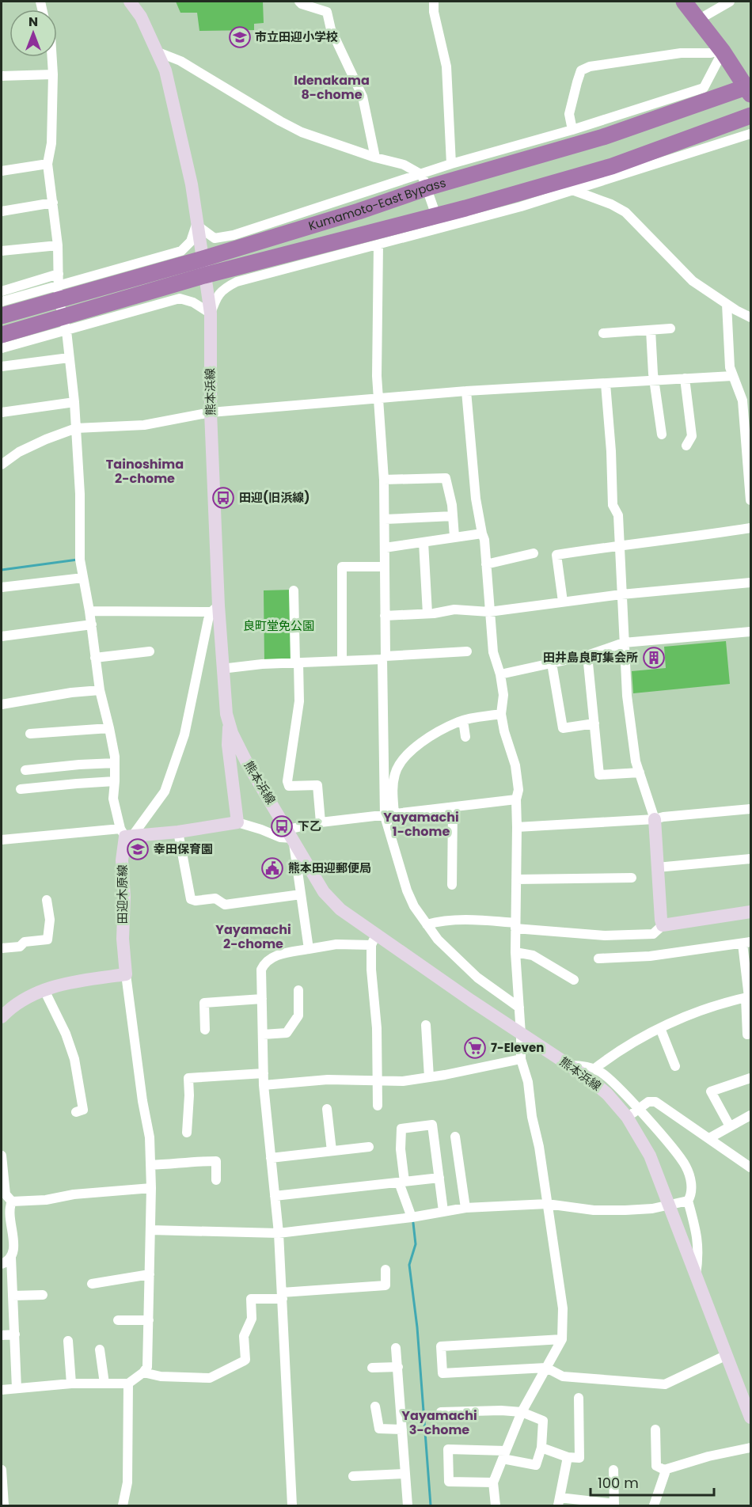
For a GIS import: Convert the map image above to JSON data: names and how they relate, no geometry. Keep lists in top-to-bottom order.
{
  "streets": {
    "highway": ["Kumamoto-East Bypass"],
    "main road": ["熊本浜線", "田迎木原線"]
  },
  "crossings": [
    ["Kumamoto-East Bypass", "熊本浜線"]
  ],
  "districts": [
    "Idenakama 8-chome",
    "Tainoshima 2-chome",
    "Yayamachi 1-chome",
    "Yayamachi 2-chome",
    "Yayamachi 3-chome"
  ],
  "parks": ["良町堂免公園"],
  "places": {
    "school or university": ["市立田迎小学校", "幸田保育園"],
    "bus stop": ["田迎(旧浜線)", "下乙"],
    "building": ["田井島良町集会所"],
    "public building": ["熊本田迎郵便局"],
    "supermarket": ["7-Eleven"]
  },
  "scale_bar": "100 m",
  "north": "top"
}
